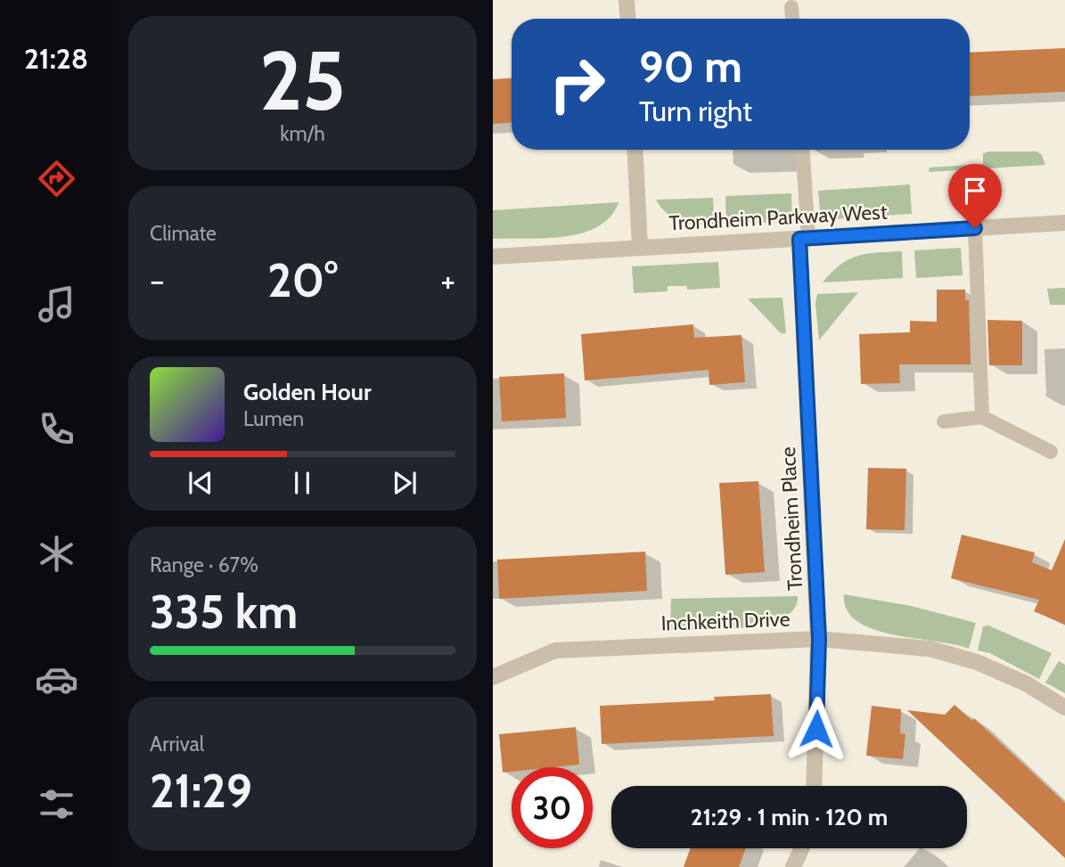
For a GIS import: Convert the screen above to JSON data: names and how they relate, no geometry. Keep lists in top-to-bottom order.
{
  "streets": {
    "street": ["Trondheim Parkway West", "Trondheim Place", "Inchkeith Drive"]
  },
  "crossings": [
    ["Trondheim Parkway West", "Trondheim Place"],
    ["Trondheim Place", "Inchkeith Drive"]
  ],
  "page": {
    "tabs": "21:28",
    "tile": [
      ["25", "km/h"],
      "Climate",
      ["Range · 67%", "335 km"],
      ["Arrival", "21:29"]
    ],
    "turn": ["90 m", "Turn right"],
    "heat": ["−", "20°", "+"],
    "song": ["Golden Hour", "Lumen"],
    "limit": "30",
    "trip": "21:29 · 1 min · 120 m"
  }
}
